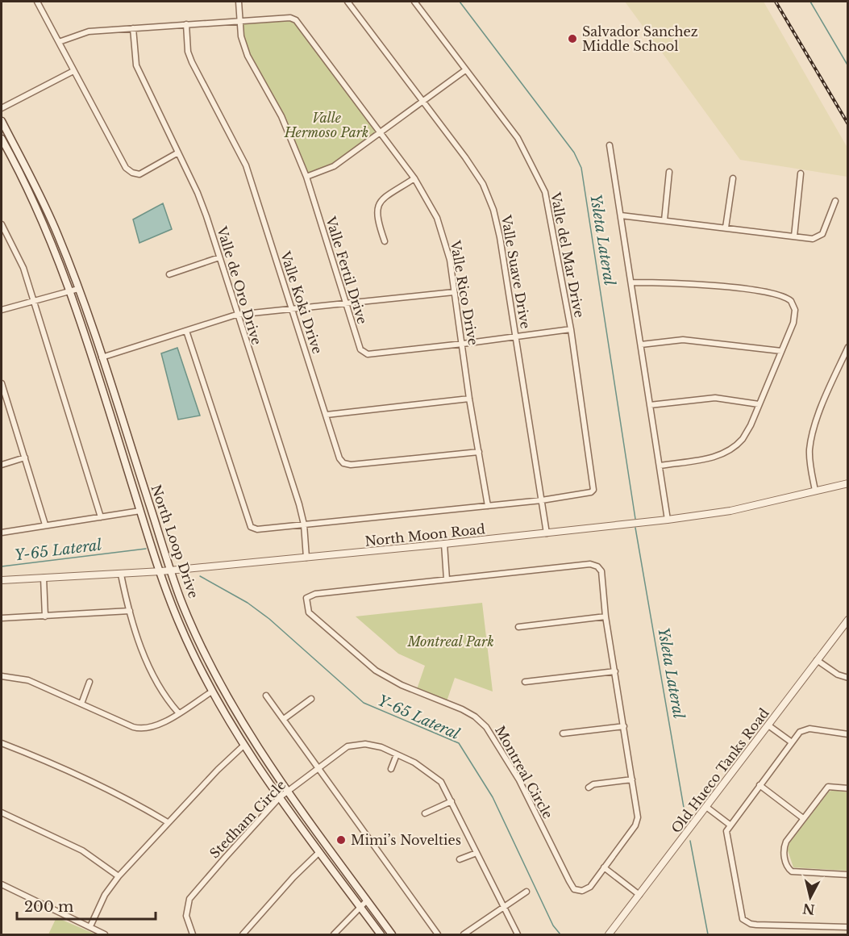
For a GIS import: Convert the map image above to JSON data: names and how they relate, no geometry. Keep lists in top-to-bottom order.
{
  "streets": {
    "main road": ["North Loop Drive"],
    "street": [
      "Valle del Mar Drive",
      "Valle Fertil Drive",
      "Valle Suave Drive",
      "Valle de Oro Drive",
      "Valle Rico Drive",
      "Valle Koki Drive",
      "North Moon Road",
      "Old Hueco Tanks Road",
      "Montreal Circle",
      "Stedham Circle"
    ]
  },
  "crossings": [
    ["Valle del Mar Drive", "Valle Fertil Drive"],
    ["Valle del Mar Drive", "Valle Suave Drive"],
    ["Valle Fertil Drive", "Valle Suave Drive"],
    ["Valle Fertil Drive", "Valle Rico Drive"],
    ["Valle Suave Drive", "North Moon Road"],
    ["Valle de Oro Drive", "Valle Rico Drive"],
    ["Valle de Oro Drive", "North Moon Road"],
    ["Valle Rico Drive", "Valle Koki Drive"],
    ["North Moon Road", "North Loop Drive"],
    ["North Loop Drive", "Stedham Circle"]
  ],
  "water": ["Ysleta Lateral", "Y-65 Lateral"],
  "parks": ["Valle Hermoso Park", "Montreal Park"],
  "places": ["Salvador Sanchez Middle School", "Mimi’s Novelties"],
  "scale_bar": "200 m",
  "north": "bottom"
}
